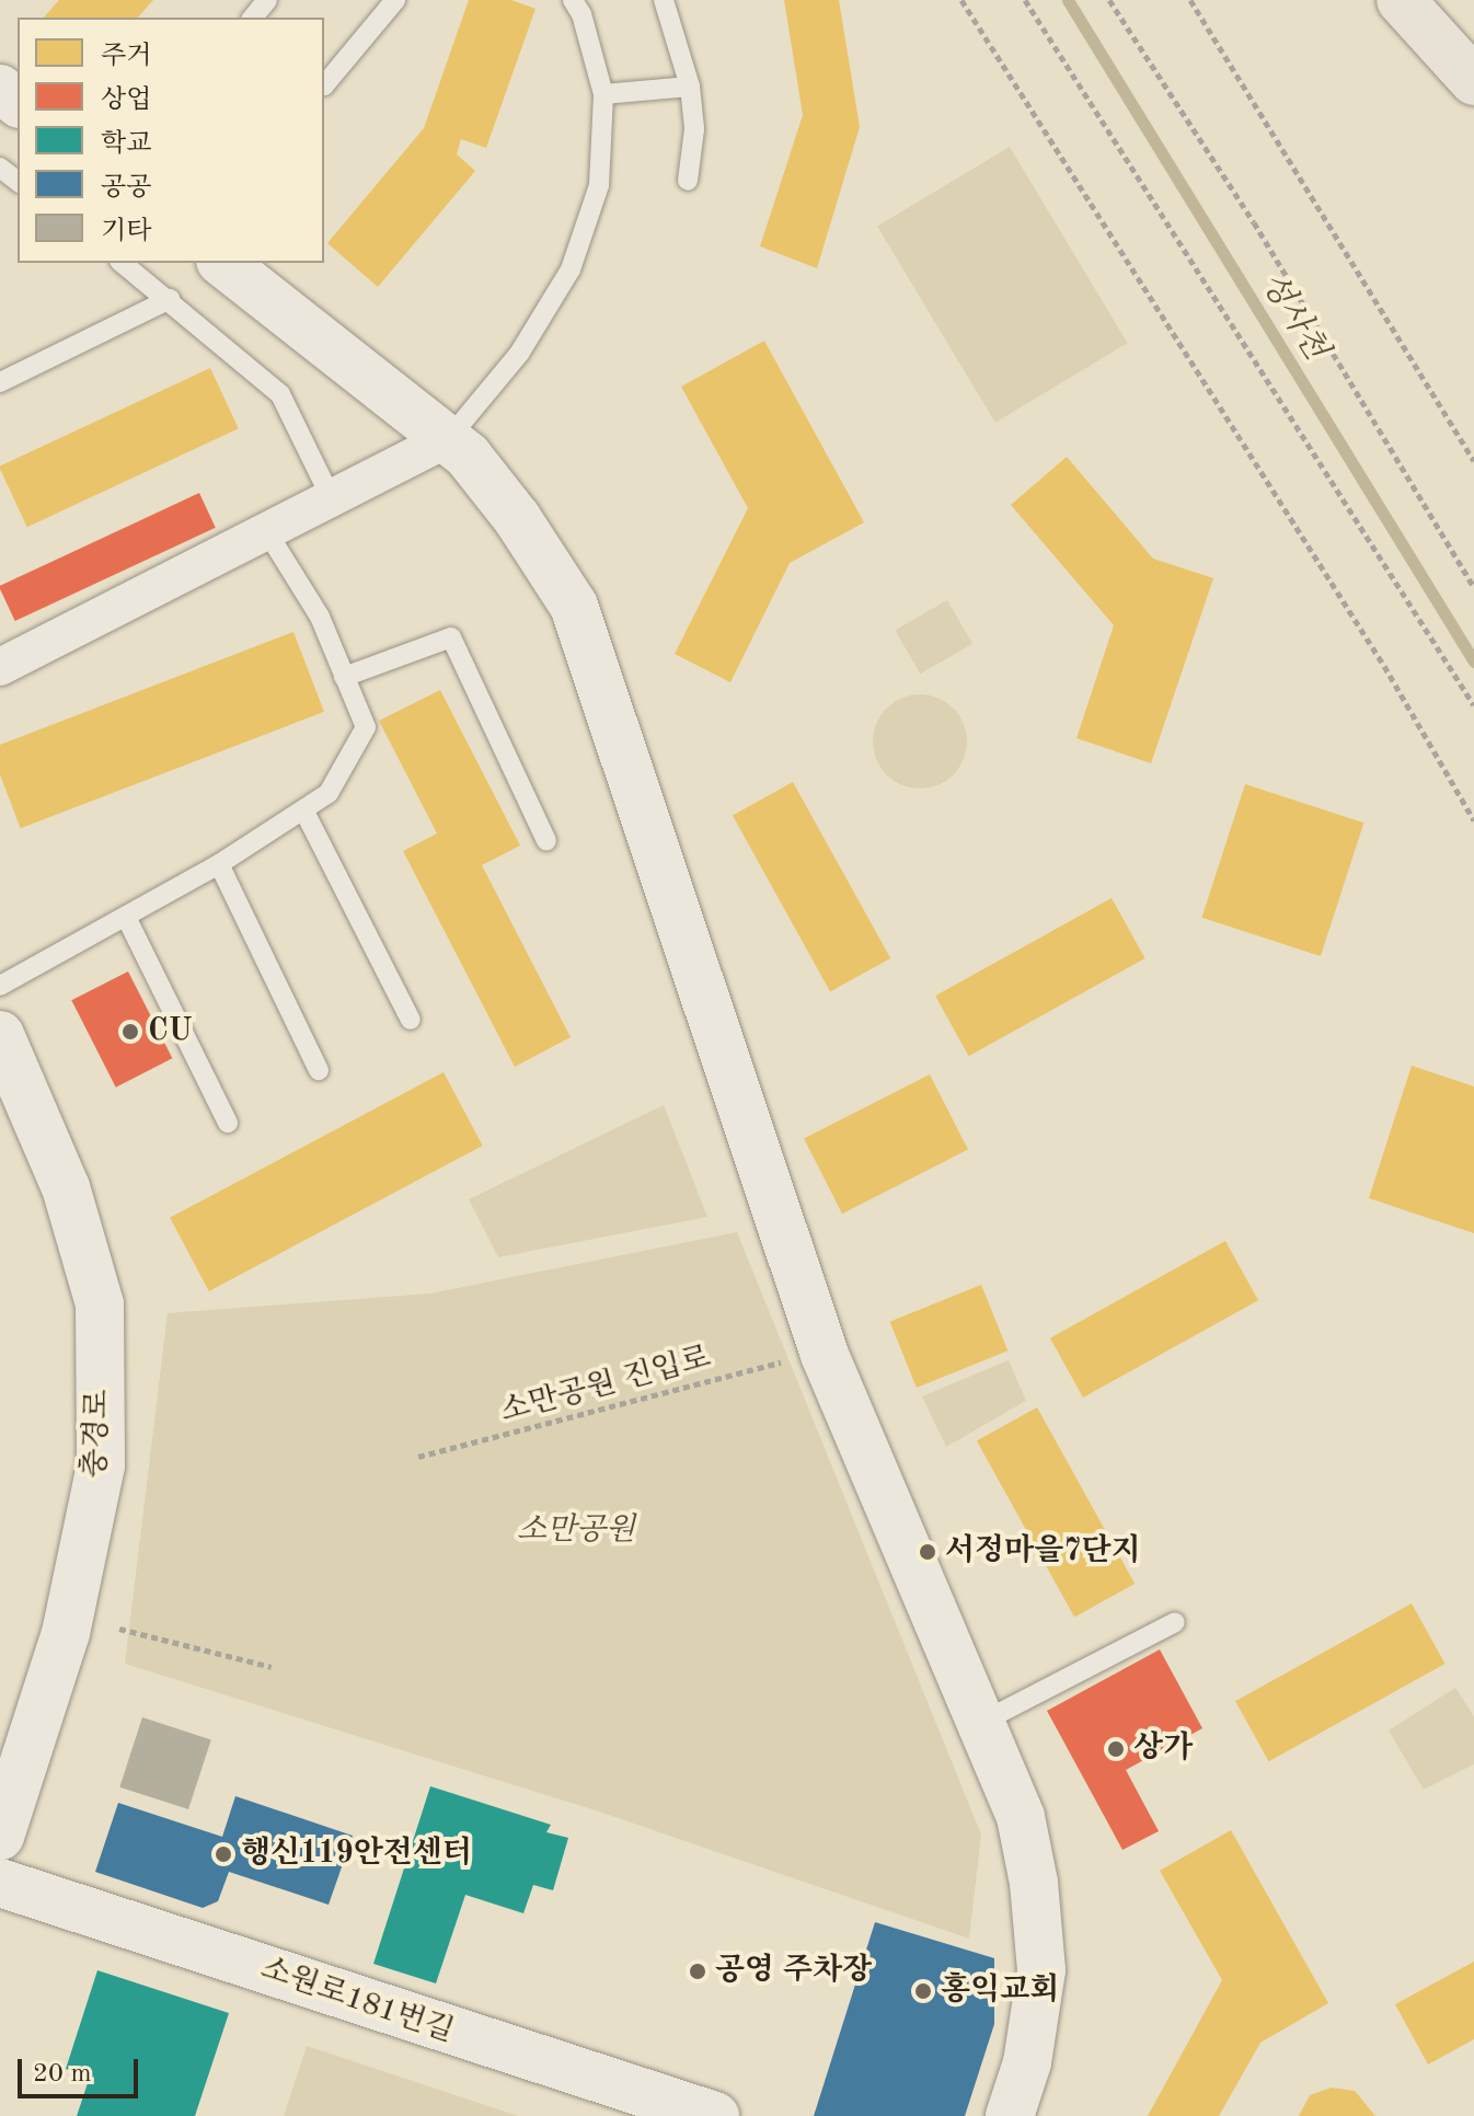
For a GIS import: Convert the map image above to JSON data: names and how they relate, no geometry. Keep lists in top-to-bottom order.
{
  "streets": {
    "street": ["충경로", "소원로181번길"],
    "path": ["소만공원 진입로"]
  },
  "water": ["성사천"],
  "parks": ["소만공원"],
  "places": [
    "CU",
    "서정마을7단지",
    "상가",
    "행신119안전센터",
    "공영 주차장",
    "홍익교회"
  ],
  "legend": [
    "주거",
    "상업",
    "학교",
    "공공",
    "기타"
  ],
  "scale_bar": "20 m"
}
